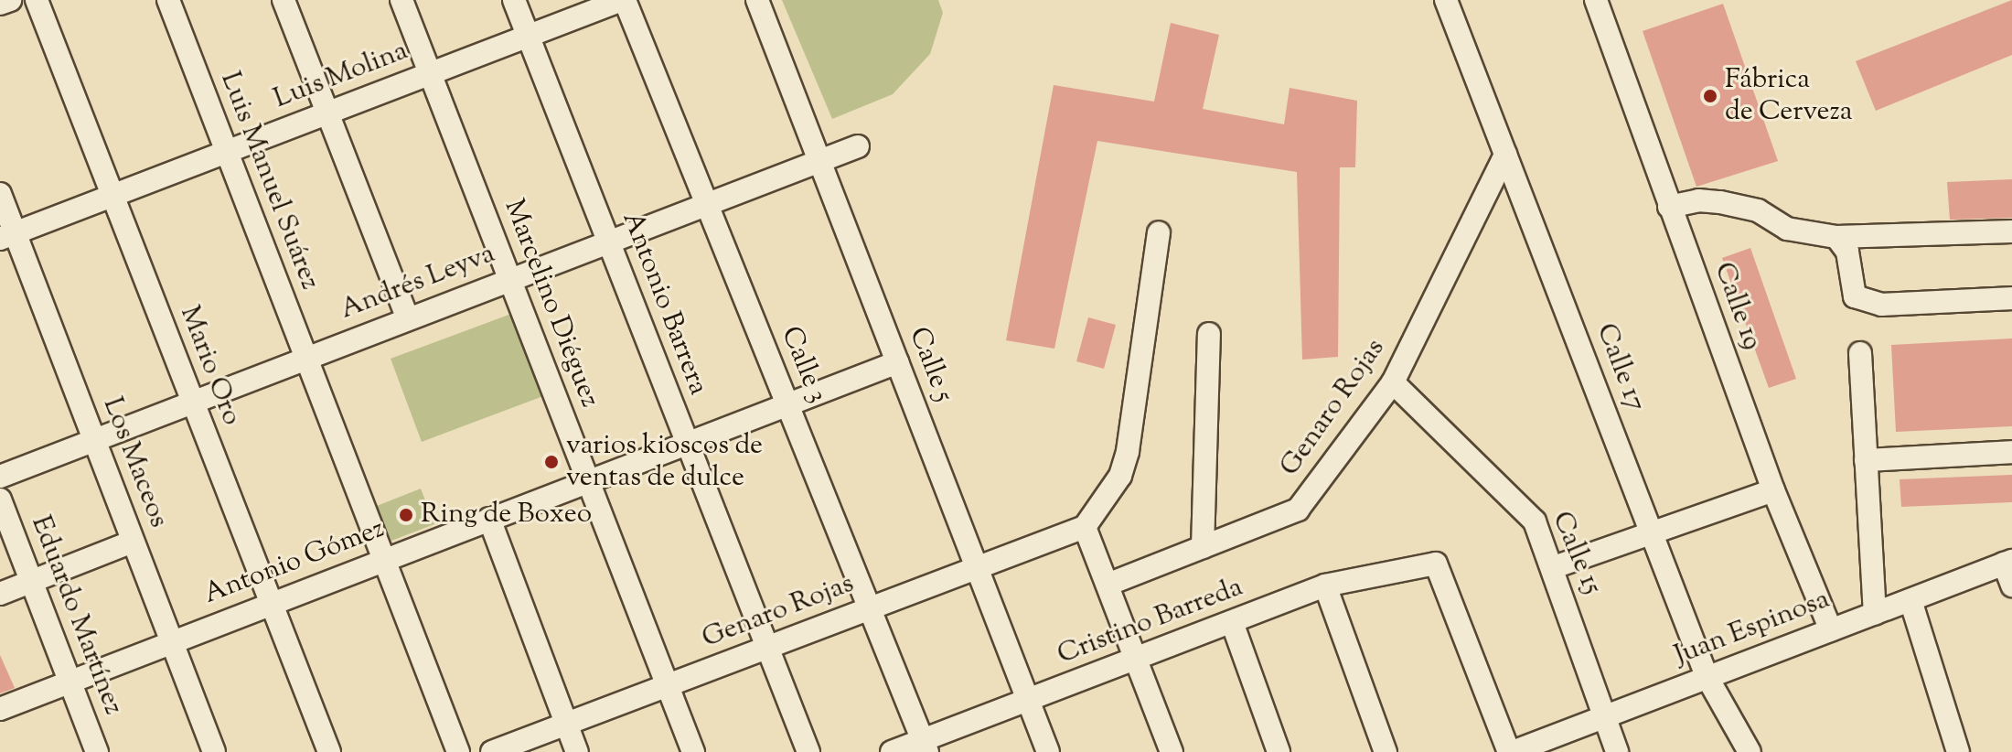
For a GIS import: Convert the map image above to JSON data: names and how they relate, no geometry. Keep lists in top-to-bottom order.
{
  "streets": {
    "street": [
      "Luis Molina",
      "Luis Manuel Suárez",
      "Andrés Leyva",
      "Marcelino Diéguez",
      "Antonio Barrera",
      "Calle 19",
      "Calle 3",
      "Calle 5",
      "Mario Oro",
      "Calle 17",
      "Genaro Rojas",
      "Los Maceos",
      "Calle 15",
      "Antonio Gómez",
      "Eduardo Martínez",
      "Cristino Barreda",
      "Juan Espinosa"
    ]
  },
  "crossings": [
    ["Luis Molina", "Luis Manuel Suárez"],
    ["Luis Molina", "Marcelino Diéguez"],
    ["Luis Molina", "Antonio Barrera"],
    ["Luis Molina", "Calle 3"],
    ["Luis Molina", "Mario Oro"],
    ["Luis Molina", "Los Maceos"],
    ["Luis Manuel Suárez", "Andrés Leyva"],
    ["Luis Manuel Suárez", "Antonio Gómez"],
    ["Andrés Leyva", "Marcelino Diéguez"],
    ["Andrés Leyva", "Antonio Barrera"],
    ["Andrés Leyva", "Calle 3"],
    ["Andrés Leyva", "Calle 5"],
    ["Andrés Leyva", "Mario Oro"],
    ["Andrés Leyva", "Los Maceos"],
    ["Marcelino Diéguez", "Genaro Rojas"],
    ["Marcelino Diéguez", "Antonio Gómez"],
    ["Antonio Barrera", "Genaro Rojas"],
    ["Antonio Barrera", "Antonio Gómez"],
    ["Calle 19", "Juan Espinosa"],
    ["Calle 3", "Genaro Rojas"],
    ["Calle 3", "Antonio Gómez"],
    ["Calle 3", "Cristino Barreda"],
    ["Calle 5", "Genaro Rojas"],
    ["Calle 5", "Antonio Gómez"],
    ["Calle 5", "Cristino Barreda"],
    ["Mario Oro", "Antonio Gómez"],
    ["Calle 17", "Genaro Rojas"],
    ["Calle 17", "Juan Espinosa"],
    ["Genaro Rojas", "Calle 15"],
    ["Los Maceos", "Antonio Gómez"],
    ["Calle 15", "Juan Espinosa"],
    ["Antonio Gómez", "Eduardo Martínez"],
    ["Cristino Barreda", "Juan Espinosa"]
  ],
  "places": ["Fábrica de Cerveza", "varios kioscos de ventas de dulce", "Ring de Boxeo"]
}
